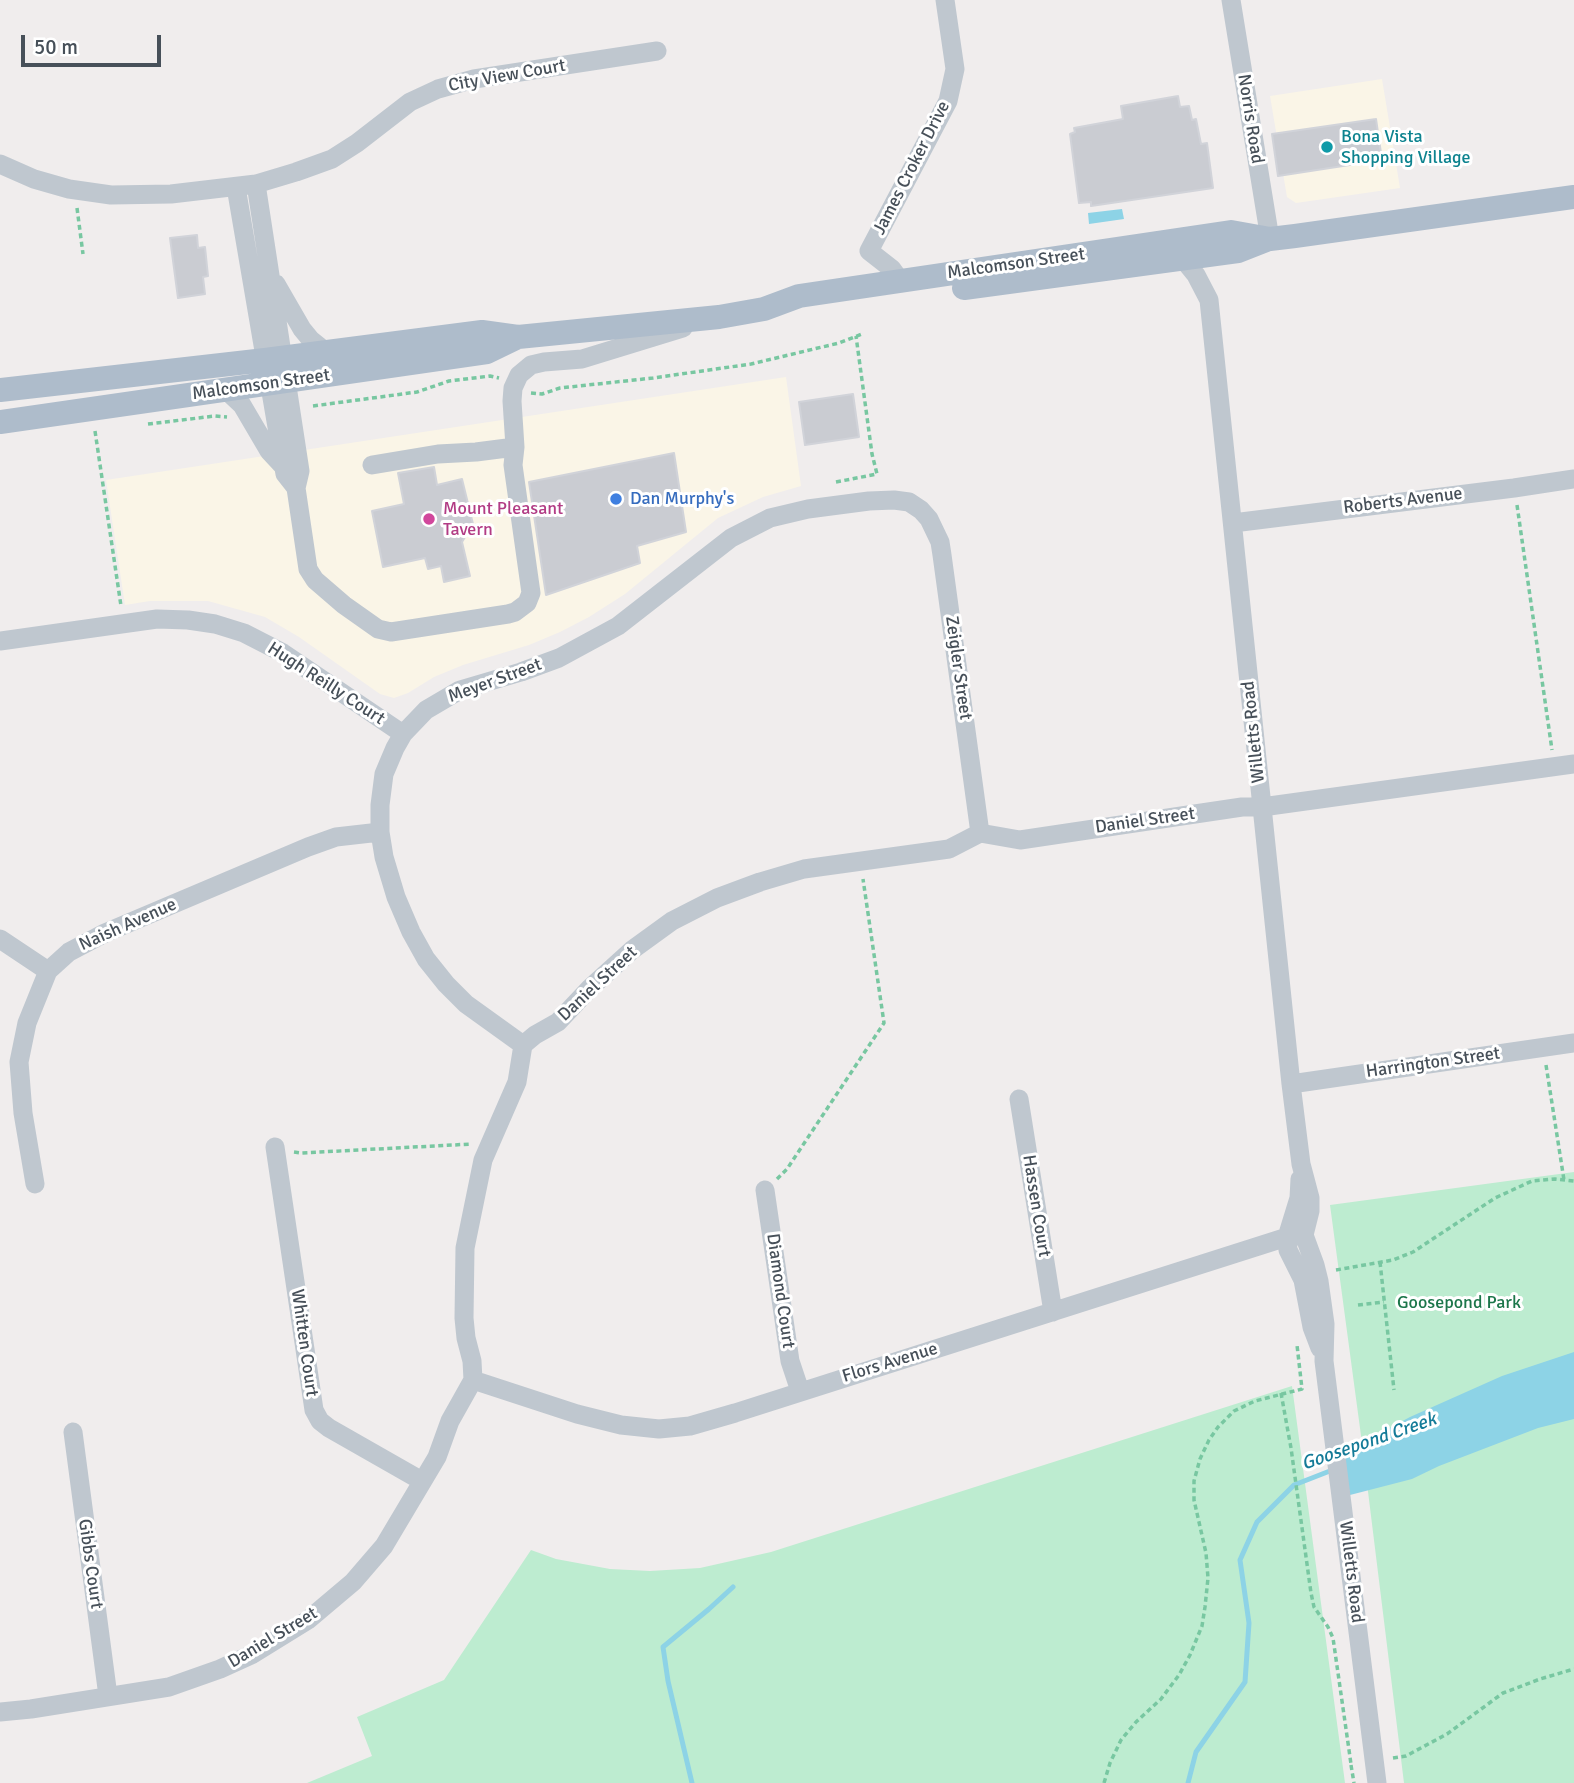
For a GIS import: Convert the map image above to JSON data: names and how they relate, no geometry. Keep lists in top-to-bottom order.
{
  "streets": {
    "main road": ["Malcomson Street"],
    "street": [
      "City View Court",
      "Norris Road",
      "James Croker Drive",
      "Roberts Avenue",
      "Zeigler Street",
      "Meyer Street",
      "Hugh Reilly Court",
      "Willetts Road",
      "Daniel Street",
      "Naish Avenue",
      "Harrington Street",
      "Hassen Court",
      "Diamond Court",
      "Whitten Court",
      "Flors Avenue",
      "Gibbs Court"
    ]
  },
  "crossings": [
    ["Norris Road", "Malcomson Street"],
    ["James Croker Drive", "Malcomson Street"],
    ["Malcomson Street", "Willetts Road"],
    ["Roberts Avenue", "Willetts Road"],
    ["Zeigler Street", "Meyer Street"],
    ["Zeigler Street", "Daniel Street"],
    ["Meyer Street", "Hugh Reilly Court"],
    ["Meyer Street", "Daniel Street"],
    ["Meyer Street", "Naish Avenue"],
    ["Willetts Road", "Daniel Street"],
    ["Willetts Road", "Harrington Street"],
    ["Willetts Road", "Flors Avenue"],
    ["Daniel Street", "Whitten Court"],
    ["Daniel Street", "Flors Avenue"],
    ["Daniel Street", "Gibbs Court"],
    ["Hassen Court", "Flors Avenue"],
    ["Diamond Court", "Flors Avenue"]
  ],
  "water": ["Goosepond Creek"],
  "parks": ["Goosepond Park"],
  "places": ["Bona Vista Shopping Village", "Dan Murphy's", "Mount Pleasant Tavern"],
  "scale_bar": "50 m"
}
